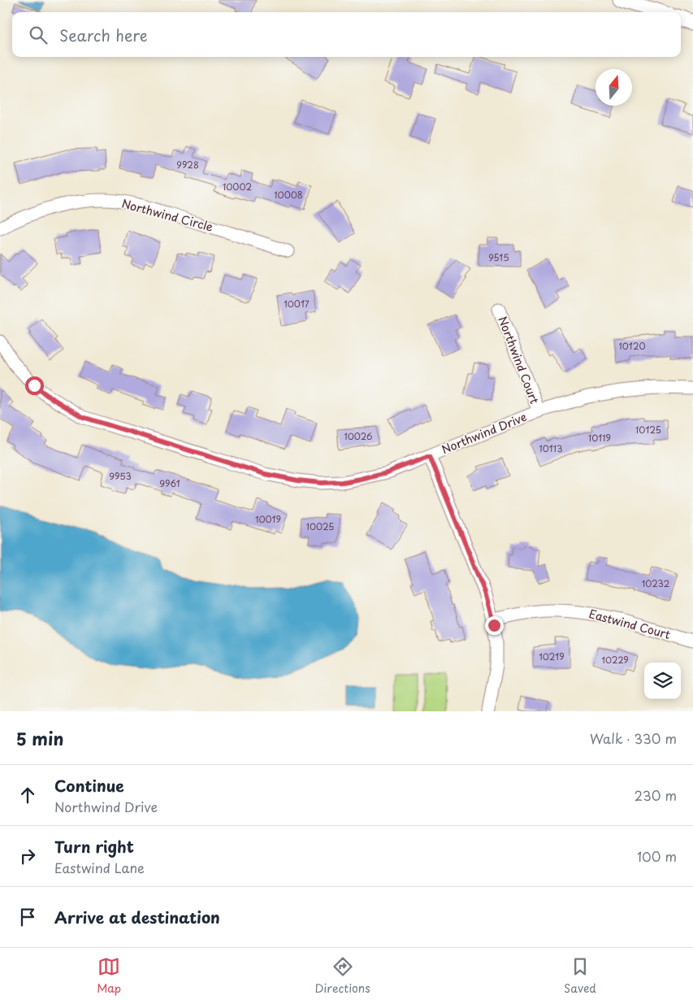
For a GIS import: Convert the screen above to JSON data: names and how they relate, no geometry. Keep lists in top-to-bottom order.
{
  "streets": {
    "street": [
      "Northwind Circle",
      "Northwind Court",
      "Northwind Drive",
      "Eastwind Court"
    ]
  },
  "crossings": [
    ["Northwind Court", "Northwind Drive"]
  ],
  "house_numbers": [
    "9928",
    "10002",
    "10008",
    "9515",
    "10017",
    "10120",
    "10125",
    "10026",
    "10119",
    "10113",
    "9953",
    "9961",
    "10019",
    "10025",
    "10232",
    "10219",
    "10229"
  ],
  "north": "top",
  "page": {
    "search": "Search here",
    "heading": ["5 min", "Walk · 330 m"],
    "list": [
      ["Continue", "Northwind Drive", "230 m"],
      ["Turn right", "Eastwind Lane", "100 m"],
      "Arrive at destination"
    ],
    "nav": ["Map", "Directions", "Saved"]
  }
}
